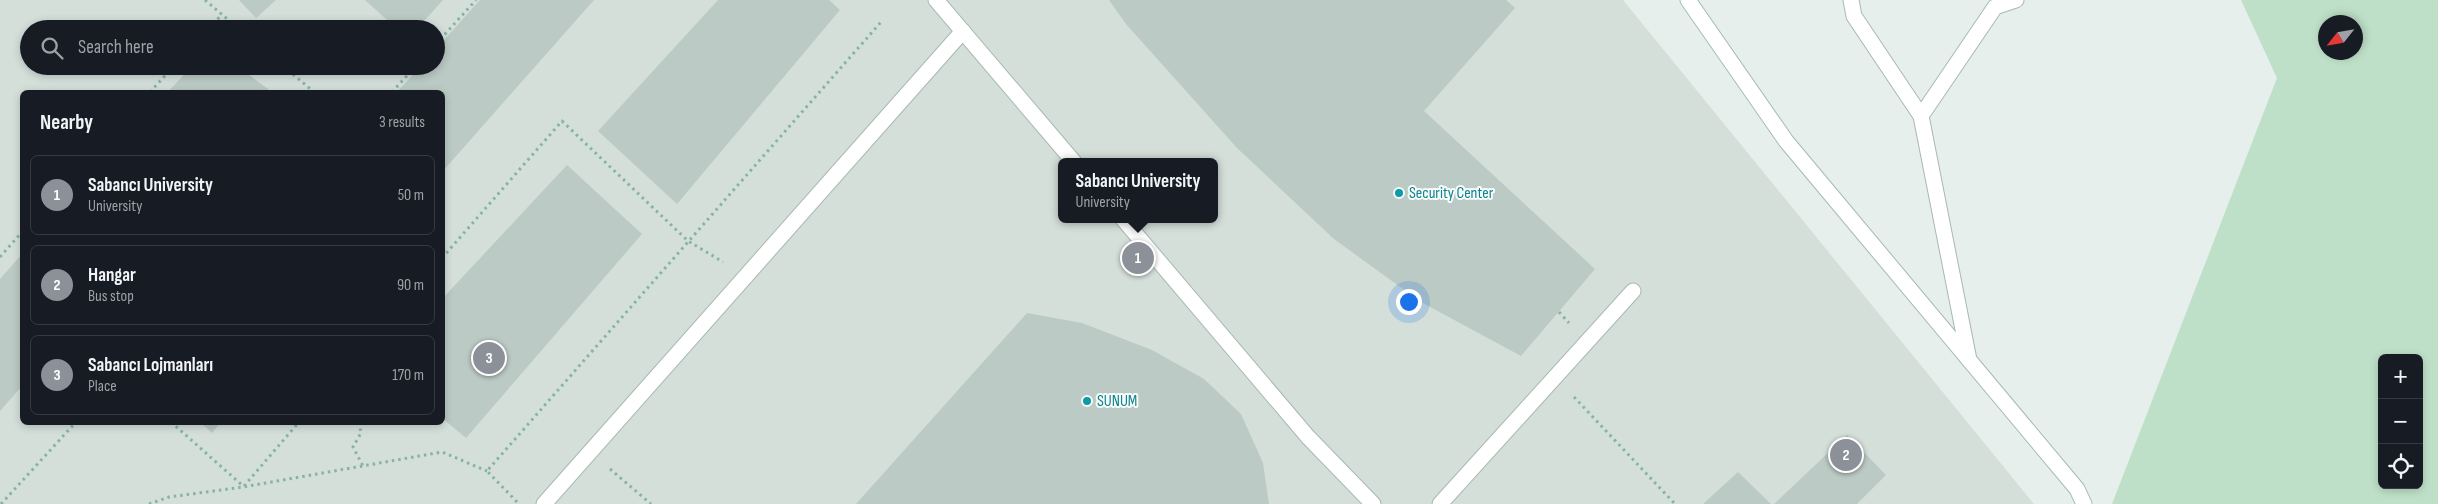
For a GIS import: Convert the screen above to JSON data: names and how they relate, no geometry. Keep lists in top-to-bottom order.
{
  "places": ["Security Center", "SUNUM"],
  "north": "bottom left",
  "page": {
    "search": "Search here",
    "heading": ["Nearby", "3 results"],
    "list": [
      {
        "mark": "1",
        "name": "Sabancı University",
        "note": "University",
        "value": "50 m"
      },
      {
        "mark": "2",
        "name": "Hangar",
        "note": "Bus stop",
        "value": "90 m"
      },
      {
        "mark": "3",
        "name": "Sabancı Lojmanları",
        "note": "Place",
        "value": "170 m"
      }
    ],
    "popup": ["Sabancı University", "University"],
    "pins": ["1", "3", "2"],
    "map_buttons": ["+", "−"]
  }
}
